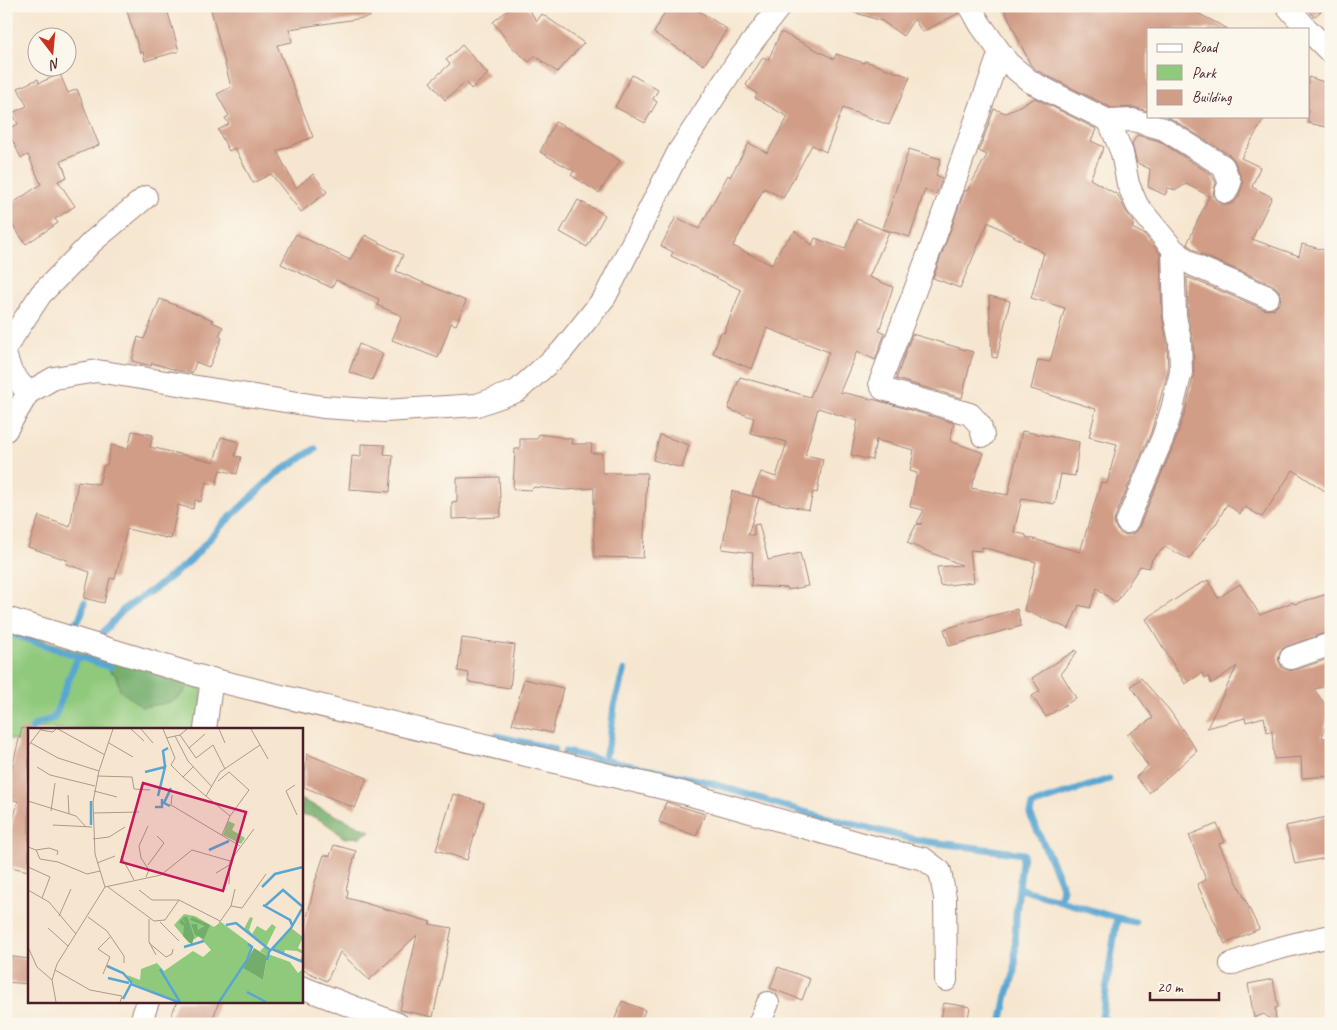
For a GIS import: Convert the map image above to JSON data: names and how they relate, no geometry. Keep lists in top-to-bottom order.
{
  "legend": ["Road", "Park", "Building"],
  "scale_bar": "20 m",
  "north": "bottom"
}
